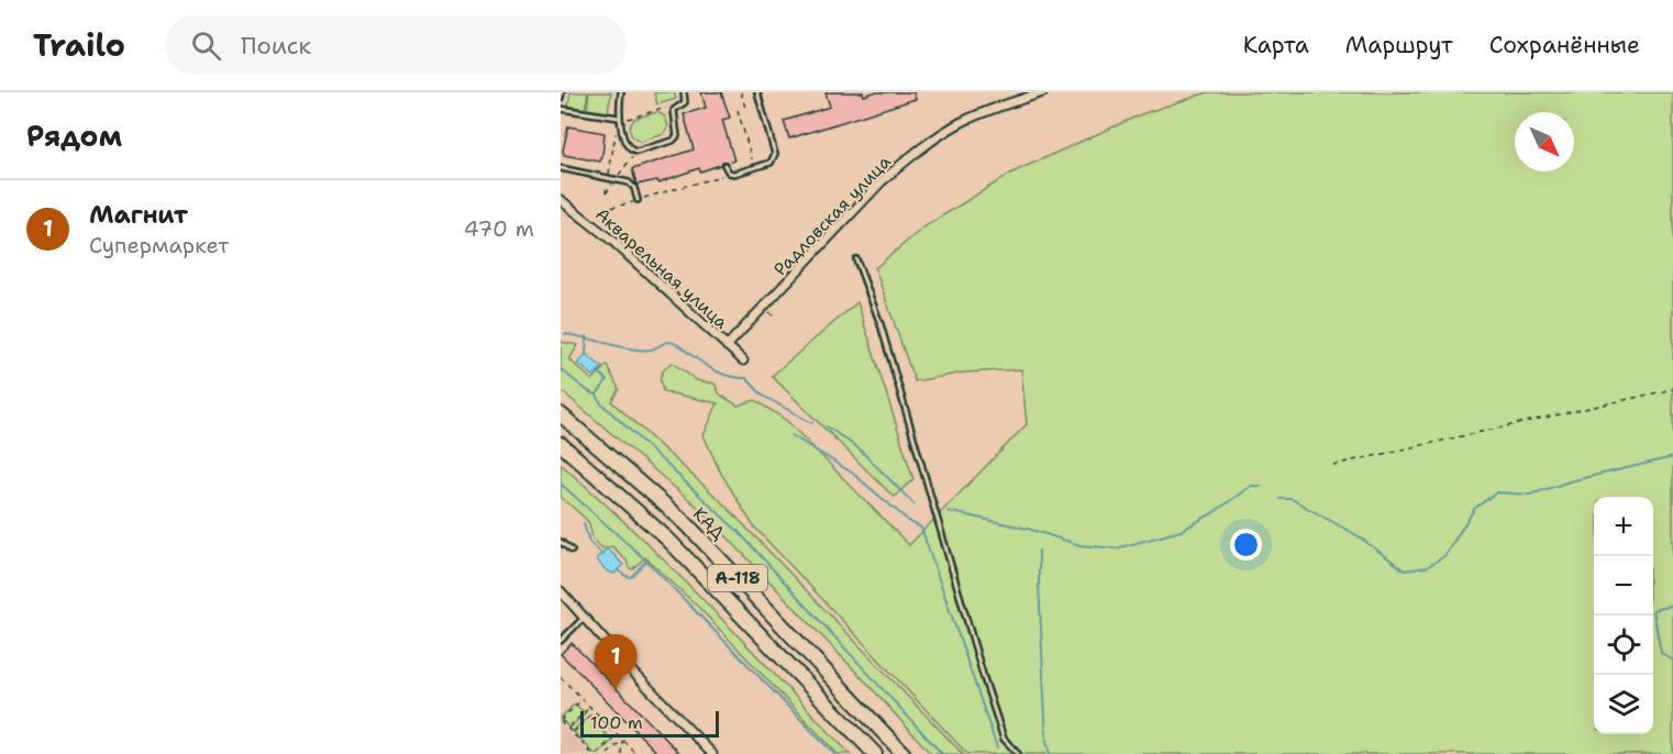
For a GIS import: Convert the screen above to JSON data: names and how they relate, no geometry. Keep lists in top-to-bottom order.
{
  "streets": {
    "highway": ["КАД", "А-118"],
    "street": ["Радловская улица", "Акварельная улица"]
  },
  "crossings": [
    ["Радловская улица", "Акварельная улица"]
  ],
  "scale_bar": "100 m",
  "north": "bottom right",
  "page": {
    "header": "Trailo",
    "search": "Поиск",
    "nav": ["Карта", "Маршрут", "Сохранённые"],
    "heading": "Рядом",
    "list": [
      {
        "mark": "1",
        "name": "Магнит",
        "note": "Супермаркет",
        "value": "470 m"
      }
    ],
    "map_buttons": ["+", "−"],
    "pins": "1",
    "scale": "100 m"
  }
}
